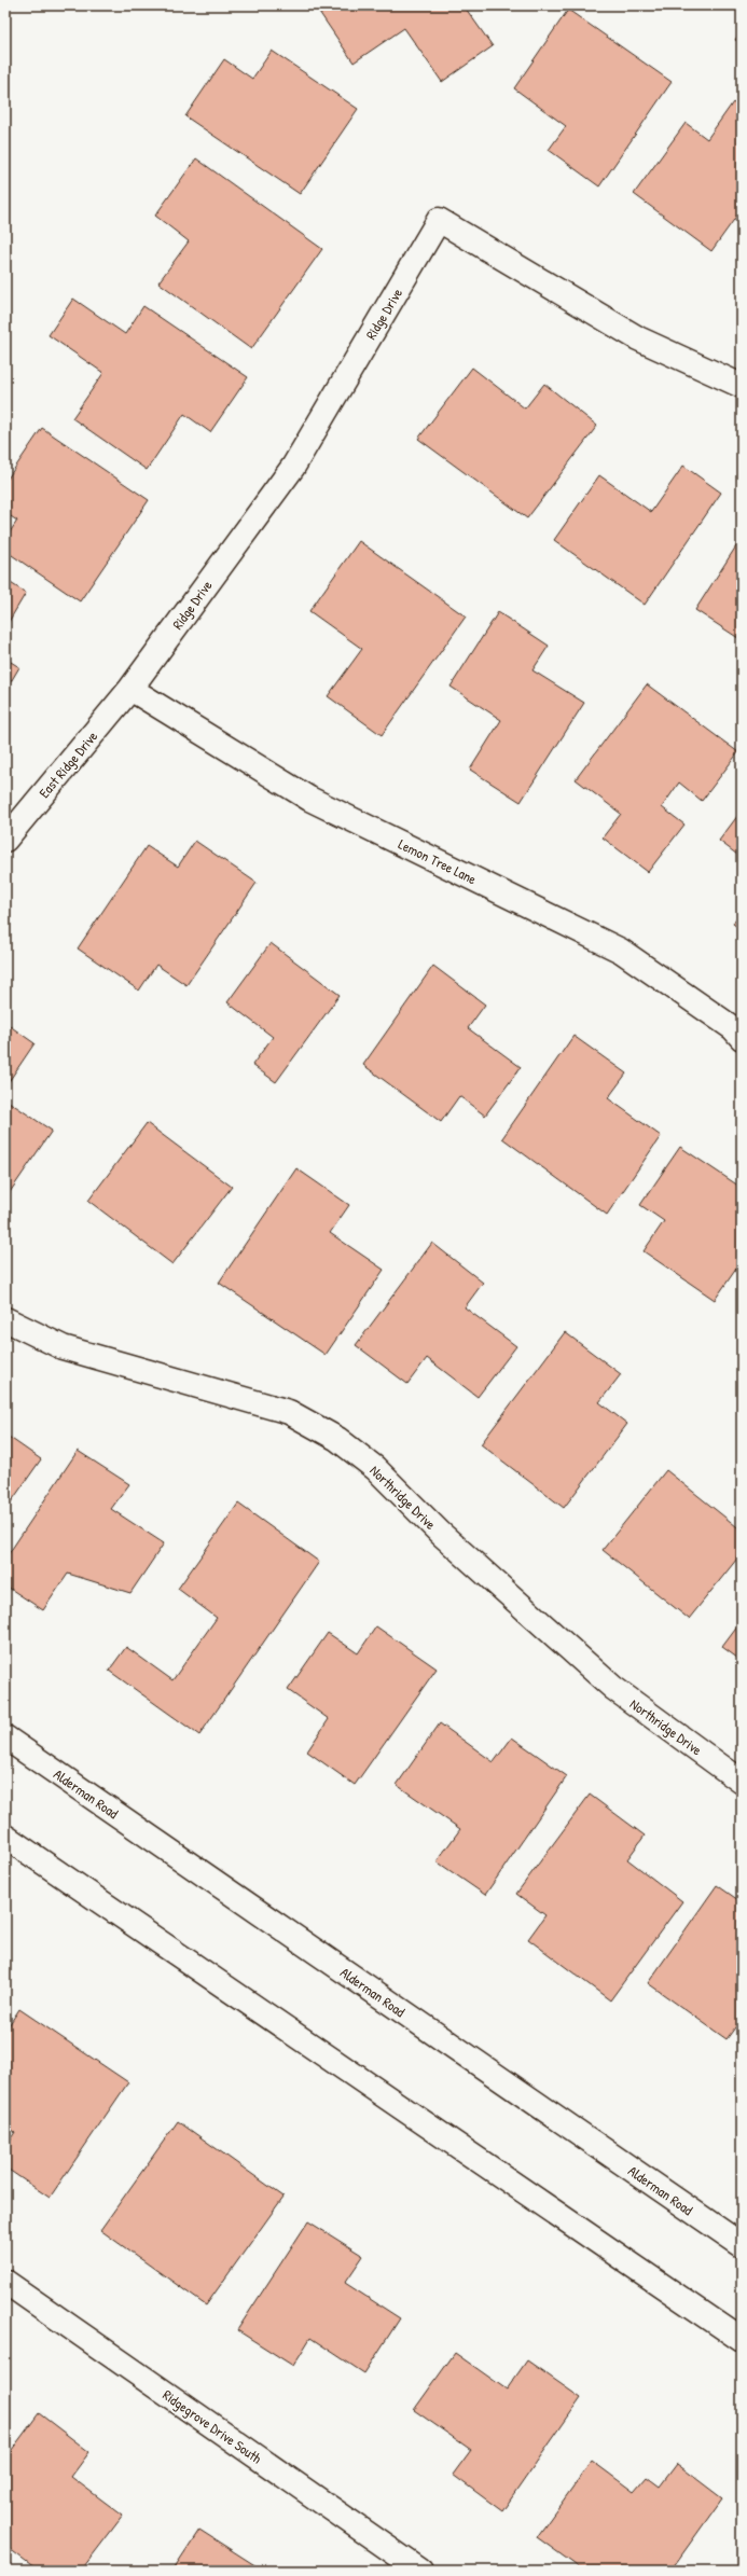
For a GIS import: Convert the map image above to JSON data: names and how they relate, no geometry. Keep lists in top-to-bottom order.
{
  "streets": {
    "street": [
      "Ridge Drive",
      "East Ridge Drive",
      "Lemon Tree Lane",
      "Northridge Drive",
      "Alderman Road",
      "Ridgegrove Drive South"
    ]
  },
  "crossings": [
    ["Ridge Drive", "East Ridge Drive"],
    ["Ridge Drive", "Lemon Tree Lane"],
    ["East Ridge Drive", "Lemon Tree Lane"]
  ]
}
